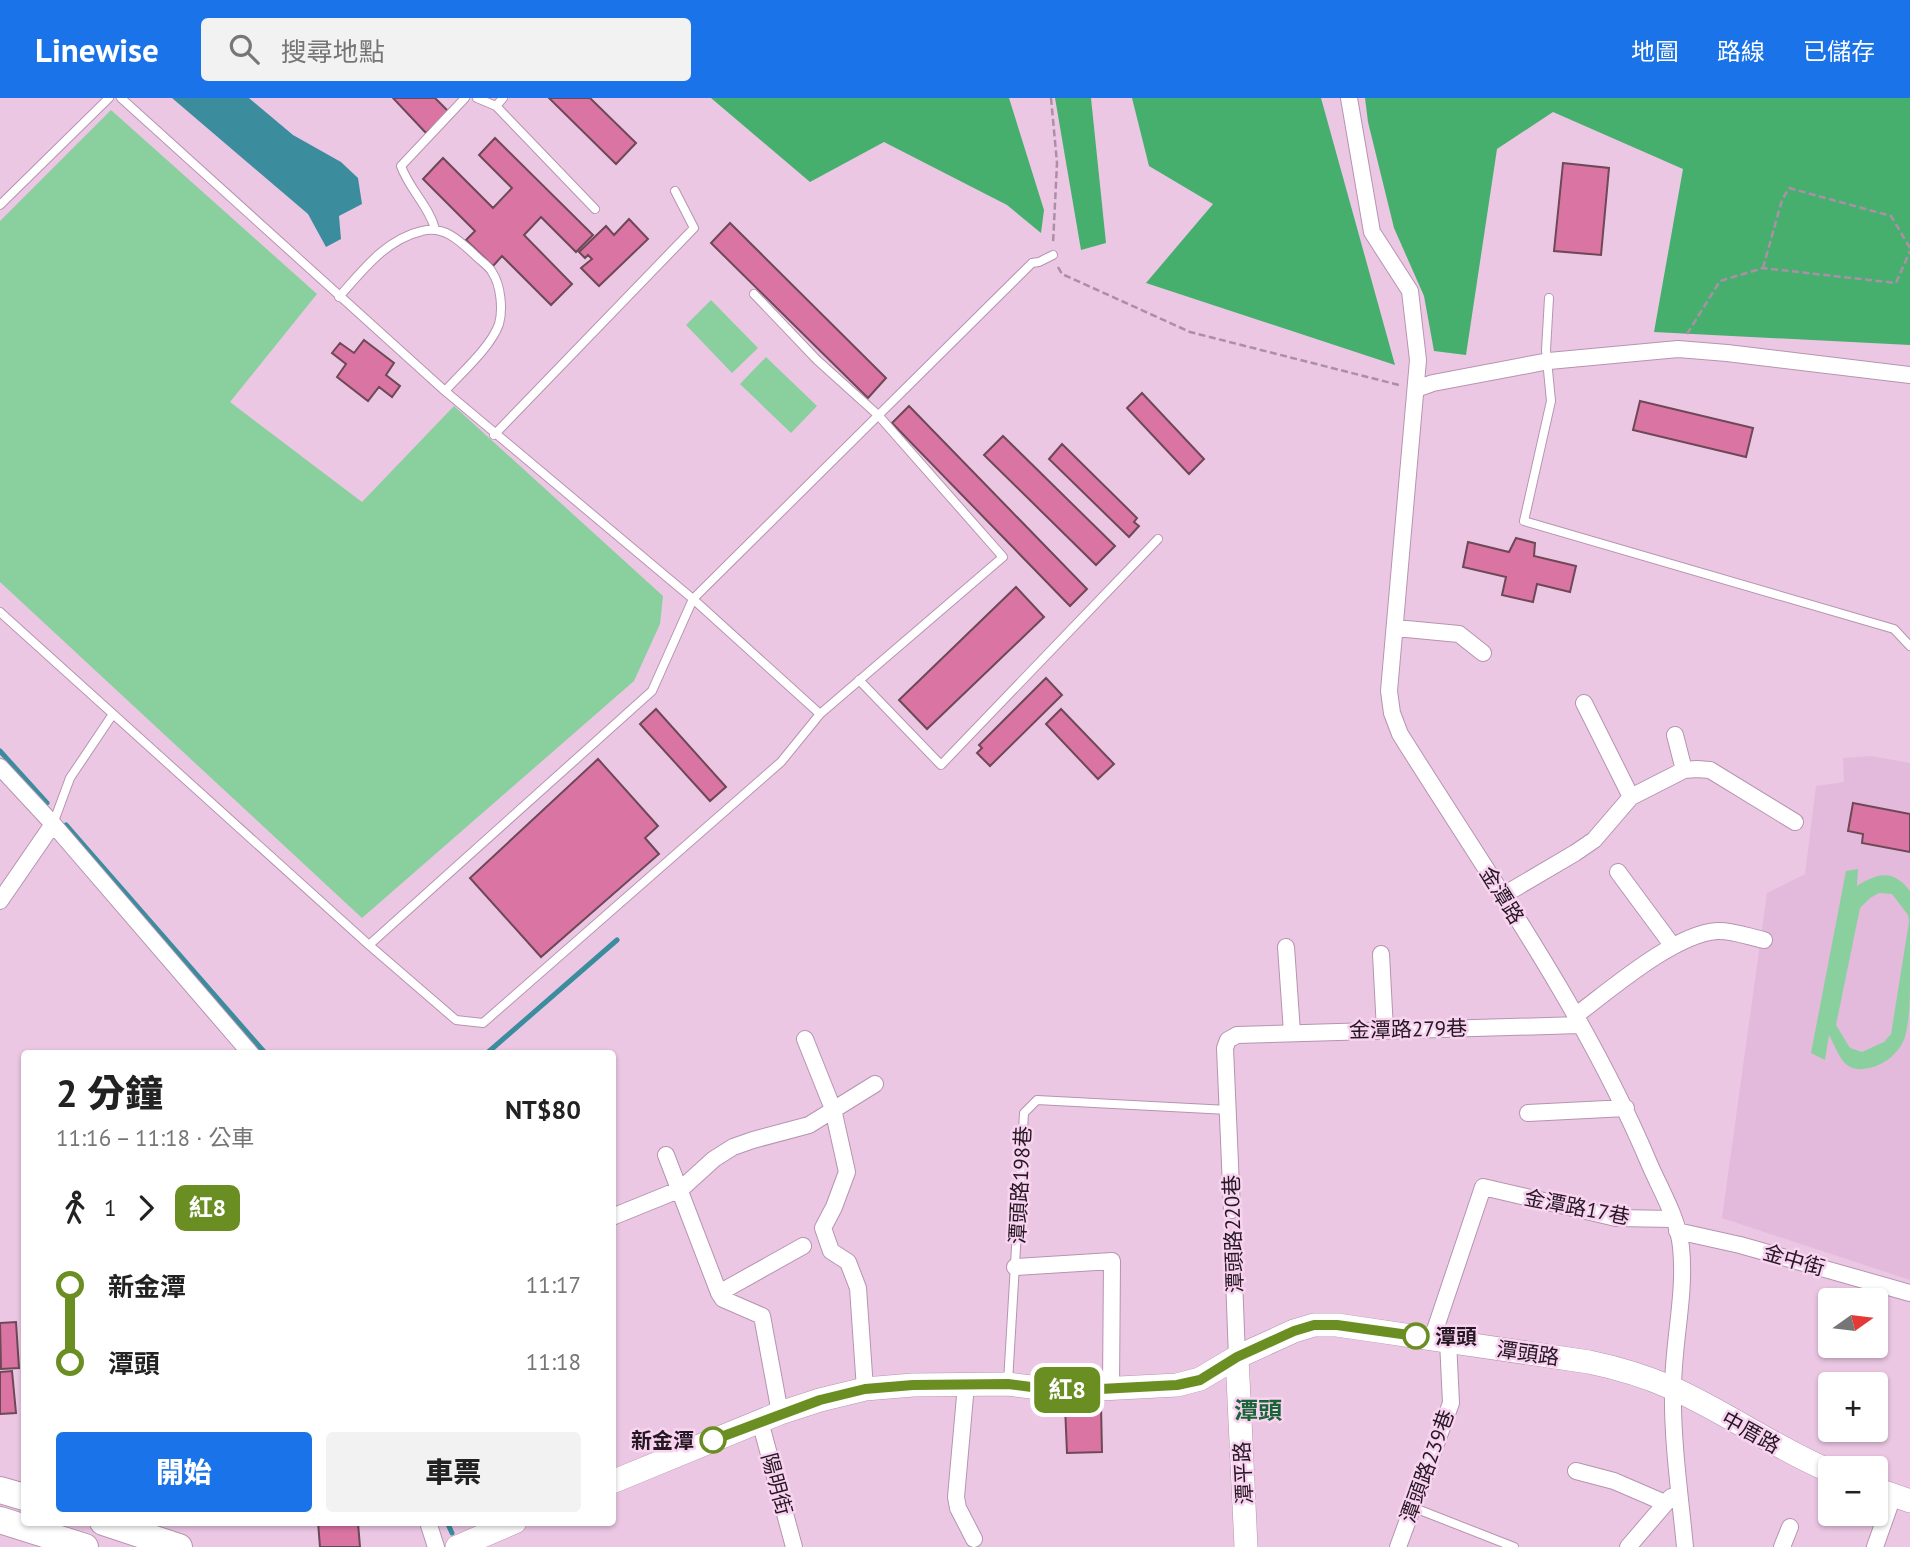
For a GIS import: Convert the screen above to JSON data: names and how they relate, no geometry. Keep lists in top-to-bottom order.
{
  "streets": {
    "street": [
      "金潭路",
      "金潭路279巷",
      "金潭路17巷",
      "潭頭路220巷",
      "金中街",
      "潭頭路",
      "中厝路",
      "潭頭路239巷",
      "潭平路",
      "陽明街"
    ],
    "lane": ["潭頭路198巷"]
  },
  "crossings": [
    ["金潭路", "金潭路279巷"],
    ["金潭路", "金潭路17巷"],
    ["金潭路", "金中街"],
    ["金潭路", "潭頭路"],
    ["金潭路", "中厝路"],
    ["金潭路279巷", "潭頭路220巷"],
    ["潭頭路198巷", "潭頭路220巷"],
    ["潭頭路198巷", "潭頭路"],
    ["金潭路17巷", "金中街"],
    ["金潭路17巷", "潭頭路"],
    ["金潭路17巷", "潭頭路239巷"],
    ["潭頭路220巷", "潭頭路"],
    ["潭頭路220巷", "潭平路"],
    ["潭頭路", "中厝路"],
    ["潭頭路", "潭頭路239巷"],
    ["潭頭路", "潭平路"],
    ["潭頭路", "陽明街"]
  ],
  "districts": ["潭頭"],
  "places": ["潭頭", "新金潭"],
  "lines": ["bus line 紅8"],
  "north": "right",
  "page": {
    "header": "Linewise",
    "search": "搜尋地點",
    "nav": ["地圖", "路線", "已儲存"],
    "on_map": "紅8",
    "heading": ["2 分鐘", "11:16 – 11:18 · 公車", "NT$80"],
    "legs": ["1", "紅8"],
    "list": [
      {
        "name": "新金潭",
        "value": "11:17"
      },
      {
        "name": "潭頭",
        "value": "11:18"
      }
    ],
    "map_buttons": ["+", "−"],
    "buttons": ["開始", "車票"]
  }
}
